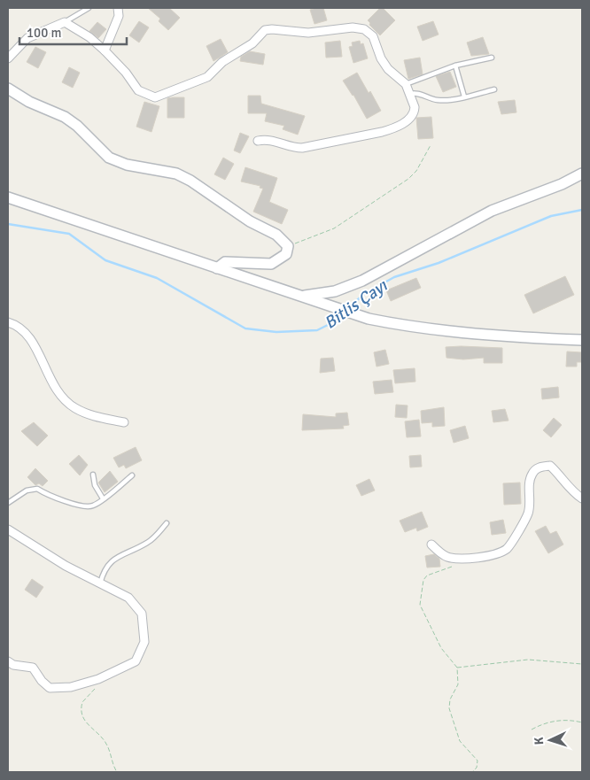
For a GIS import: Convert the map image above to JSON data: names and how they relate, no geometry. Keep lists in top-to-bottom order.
{
  "water": ["Bitlis Çayı"],
  "scale_bar": "100 m",
  "north": "left"
}
